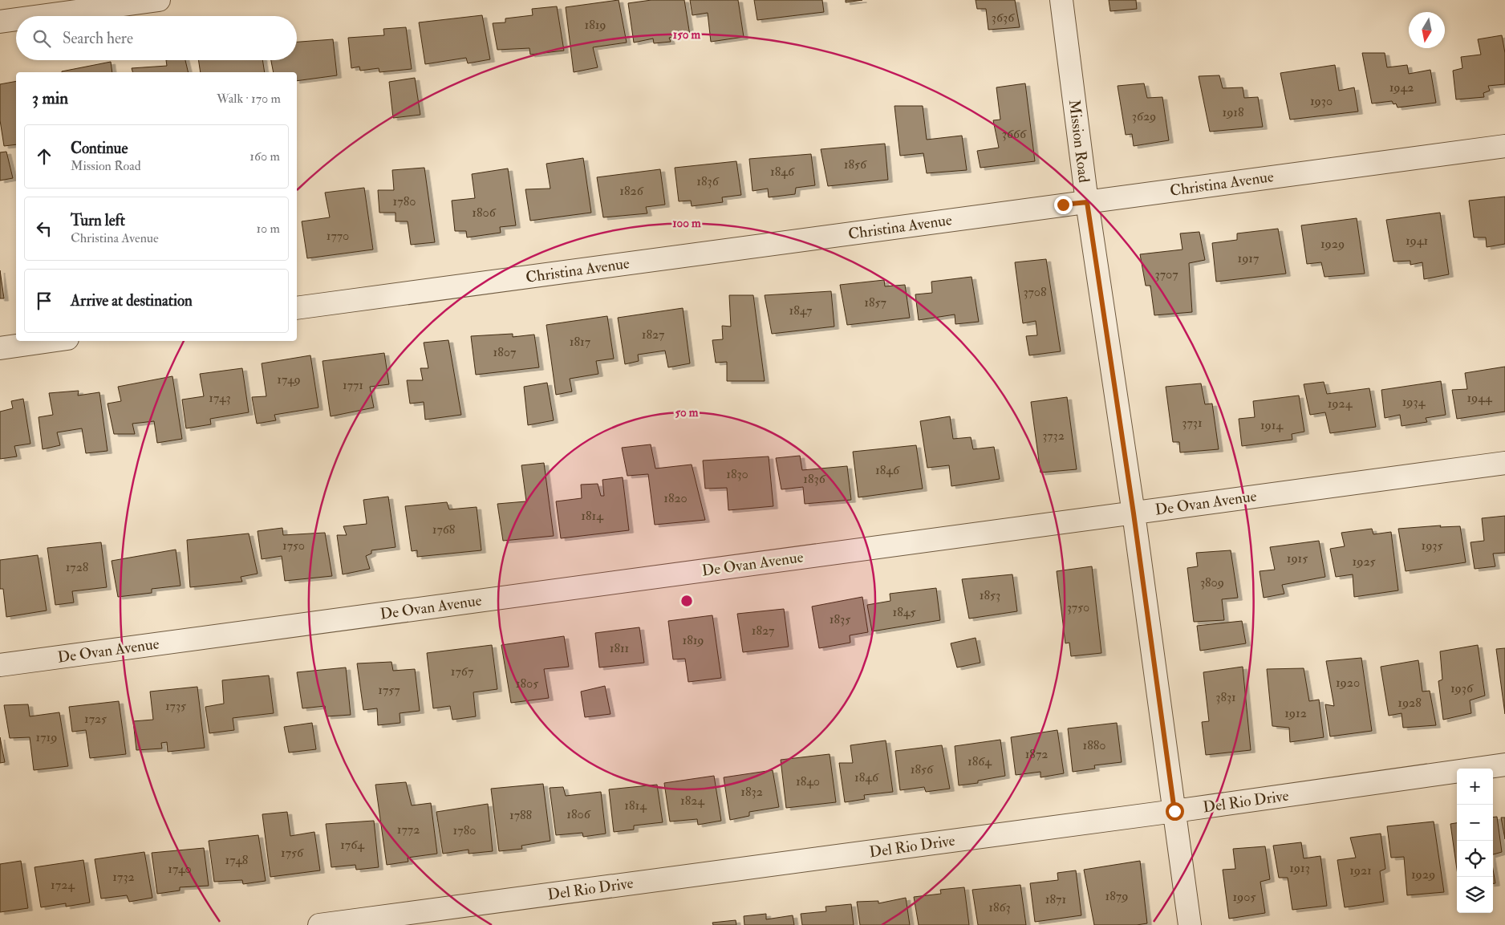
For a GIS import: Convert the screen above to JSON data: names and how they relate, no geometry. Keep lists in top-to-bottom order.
{
  "streets": {
    "street": [
      "Mission Road",
      "Christina Avenue",
      "De Ovan Avenue",
      "Del Rio Drive"
    ]
  },
  "crossings": [
    ["Mission Road", "Christina Avenue"],
    ["Mission Road", "De Ovan Avenue"],
    ["Mission Road", "Del Rio Drive"]
  ],
  "house_numbers": [
    "3636",
    "1819",
    "1942",
    "1930",
    "1918",
    "3629",
    "3666",
    "1856",
    "1846",
    "1836",
    "1826",
    "1780",
    "1806",
    "1770",
    "1941",
    "1929",
    "1917",
    "3707",
    "3708",
    "1857",
    "1847",
    "1827",
    "1817",
    "1807",
    "1749",
    "1771",
    "1743",
    "1944",
    "1934",
    "1924",
    "3731",
    "1914",
    "3732",
    "1846",
    "1830",
    "1836",
    "1820",
    "1814",
    "1768",
    "1750",
    "1935",
    "1915",
    "1925",
    "1728",
    "3809",
    "1853",
    "3750",
    "1845",
    "1835",
    "1827",
    "1819",
    "1811",
    "1767",
    "1920",
    "1805",
    "1936",
    "1757",
    "3831",
    "1928",
    "1735",
    "1912",
    "1725",
    "1719",
    "1880",
    "1872",
    "1864",
    "1856",
    "1846",
    "1840",
    "1832",
    "1824",
    "1814",
    "1806",
    "1788",
    "1772",
    "1780",
    "1764",
    "1756",
    "1748",
    "1913",
    "1740",
    "1921",
    "1929",
    "1732",
    "1724",
    "1879",
    "1905",
    "1871",
    "1863"
  ],
  "north": "bottom",
  "page": {
    "search": "Search here",
    "heading": ["3 min", "Walk · 170 m"],
    "list": [
      ["Continue", "Mission Road", "160 m"],
      ["Turn left", "Christina Avenue", "10 m"],
      "Arrive at destination"
    ],
    "map_buttons": ["+", "−"]
  },
  "rings": ["150 m", "100 m", "50 m"]
}
